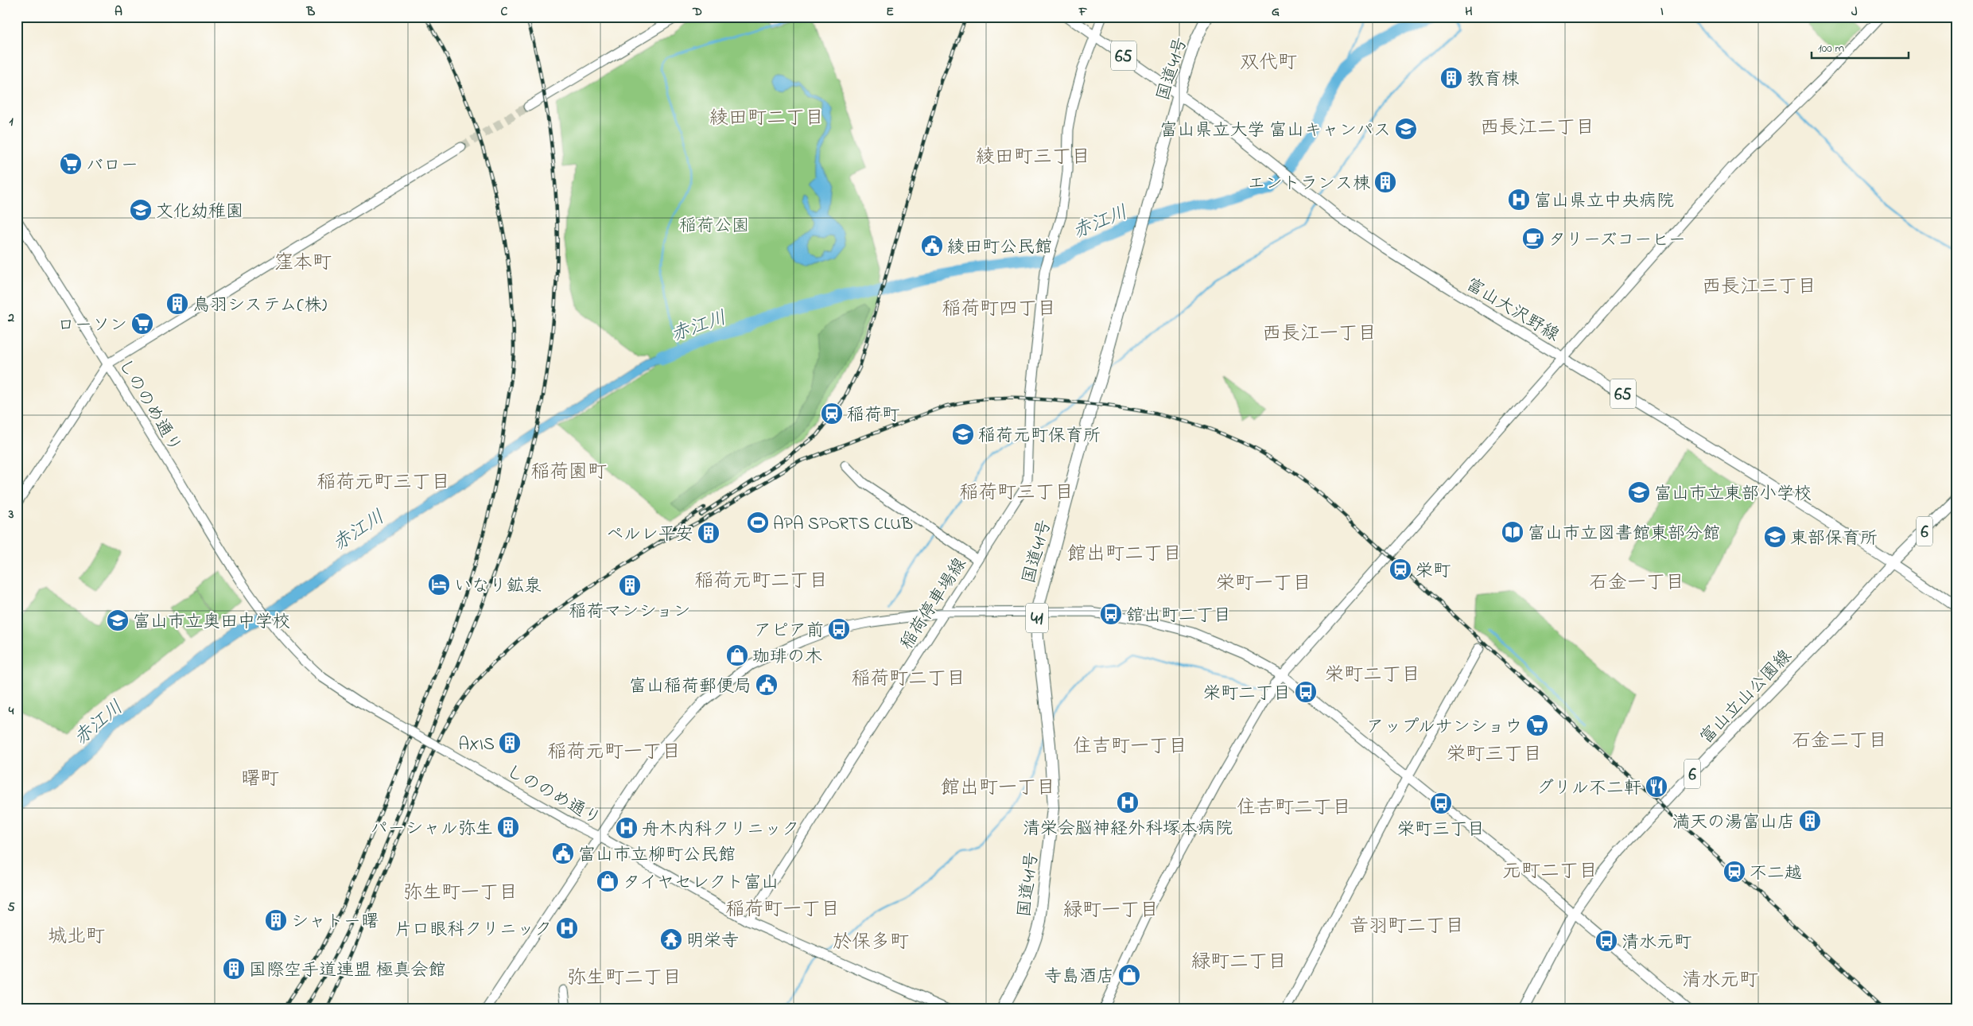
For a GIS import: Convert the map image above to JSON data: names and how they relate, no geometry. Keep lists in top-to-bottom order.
{
  "streets": {
    "highway": ["国道41号", "41"],
    "main road": [
      "65",
      "富山大沢野線",
      "6",
      "富山立山公園線"
    ],
    "street": ["しののめ通り", "稲荷停車場線"]
  },
  "crossings": [
    ["国道41号", "富山大沢野線"],
    ["富山大沢野線", "富山立山公園線"],
    ["しののめ通り", "稲荷停車場線"]
  ],
  "districts": [
    "双代町",
    "綾田町二丁目",
    "西長江二丁目",
    "綾田町三丁目",
    "窪本町",
    "西長江三丁目",
    "稲荷町四丁目",
    "西長江一丁目",
    "稲荷園町",
    "稲荷元町三丁目",
    "稲荷町三丁目",
    "館出町二丁目",
    "稲荷元町二丁目",
    "石金一丁目",
    "栄町一丁目",
    "栄町二丁目",
    "稲荷町二丁目",
    "石金二丁目",
    "住吉町一丁目",
    "稲荷元町一丁目",
    "栄町三丁目",
    "曙町",
    "館出町一丁目",
    "住吉町二丁目",
    "元町二丁目",
    "弥生町一丁目",
    "稲荷町一丁目",
    "緑町一丁目",
    "音羽町二丁目",
    "城北町",
    "於保多町",
    "緑町二丁目",
    "弥生町二丁目",
    "清水元町"
  ],
  "water": ["赤江川"],
  "parks": ["稲荷公園"],
  "places": {
    "building": [
      "教育棟",
      "エントランス棟",
      "鳥羽システム(株)",
      "ペルレ平安",
      "稲荷マンション",
      "AXIS",
      "満天の湯富山店",
      "パーシャル弥生",
      "シャトー曙",
      "国際空手道連盟 極真会館"
    ],
    "school or university": [
      "富山県立大学 富山キャンパス",
      "文化幼稚園",
      "稲荷元町保育所",
      "富山市立東部小学校",
      "東部保育所",
      "富山市立奥田中学校"
    ],
    "supermarket": ["バロー", "ローソン", "アップルサンショウ"],
    "hospital": [
      "富山県立中央病院",
      "清栄会脳神経外科塚本病院",
      "舟木内科クリニック",
      "片口眼科クリニック"
    ],
    "cafe": ["タリーズコーヒー"],
    "public building": ["綾田町公民館", "富山稲荷郵便局", "富山市立柳町公民館"],
    "station": ["稲荷町", "栄町", "不二越"],
    "sports": ["APA SPORTS CLUB"],
    "library": ["富山市立図書館東部分館"],
    "hotel": ["いなり鉱泉"],
    "bus stop": [
      "舘出町二丁目",
      "アピア前",
      "栄町二丁目",
      "栄町三丁目",
      "清水元町"
    ],
    "shop": ["珈琲の木", "タイヤセレクト富山", "寺島酒店"],
    "restaurant": ["グリル不二軒"],
    "temple": ["明栄寺"]
  },
  "scale_bar": "100 m",
  "grid": {
    "columns": [
      "A",
      "B",
      "C",
      "D",
      "E",
      "F",
      "G",
      "H",
      "I",
      "J"
    ],
    "rows": [
      "1",
      "2",
      "3",
      "4",
      "5"
    ]
  }
}
